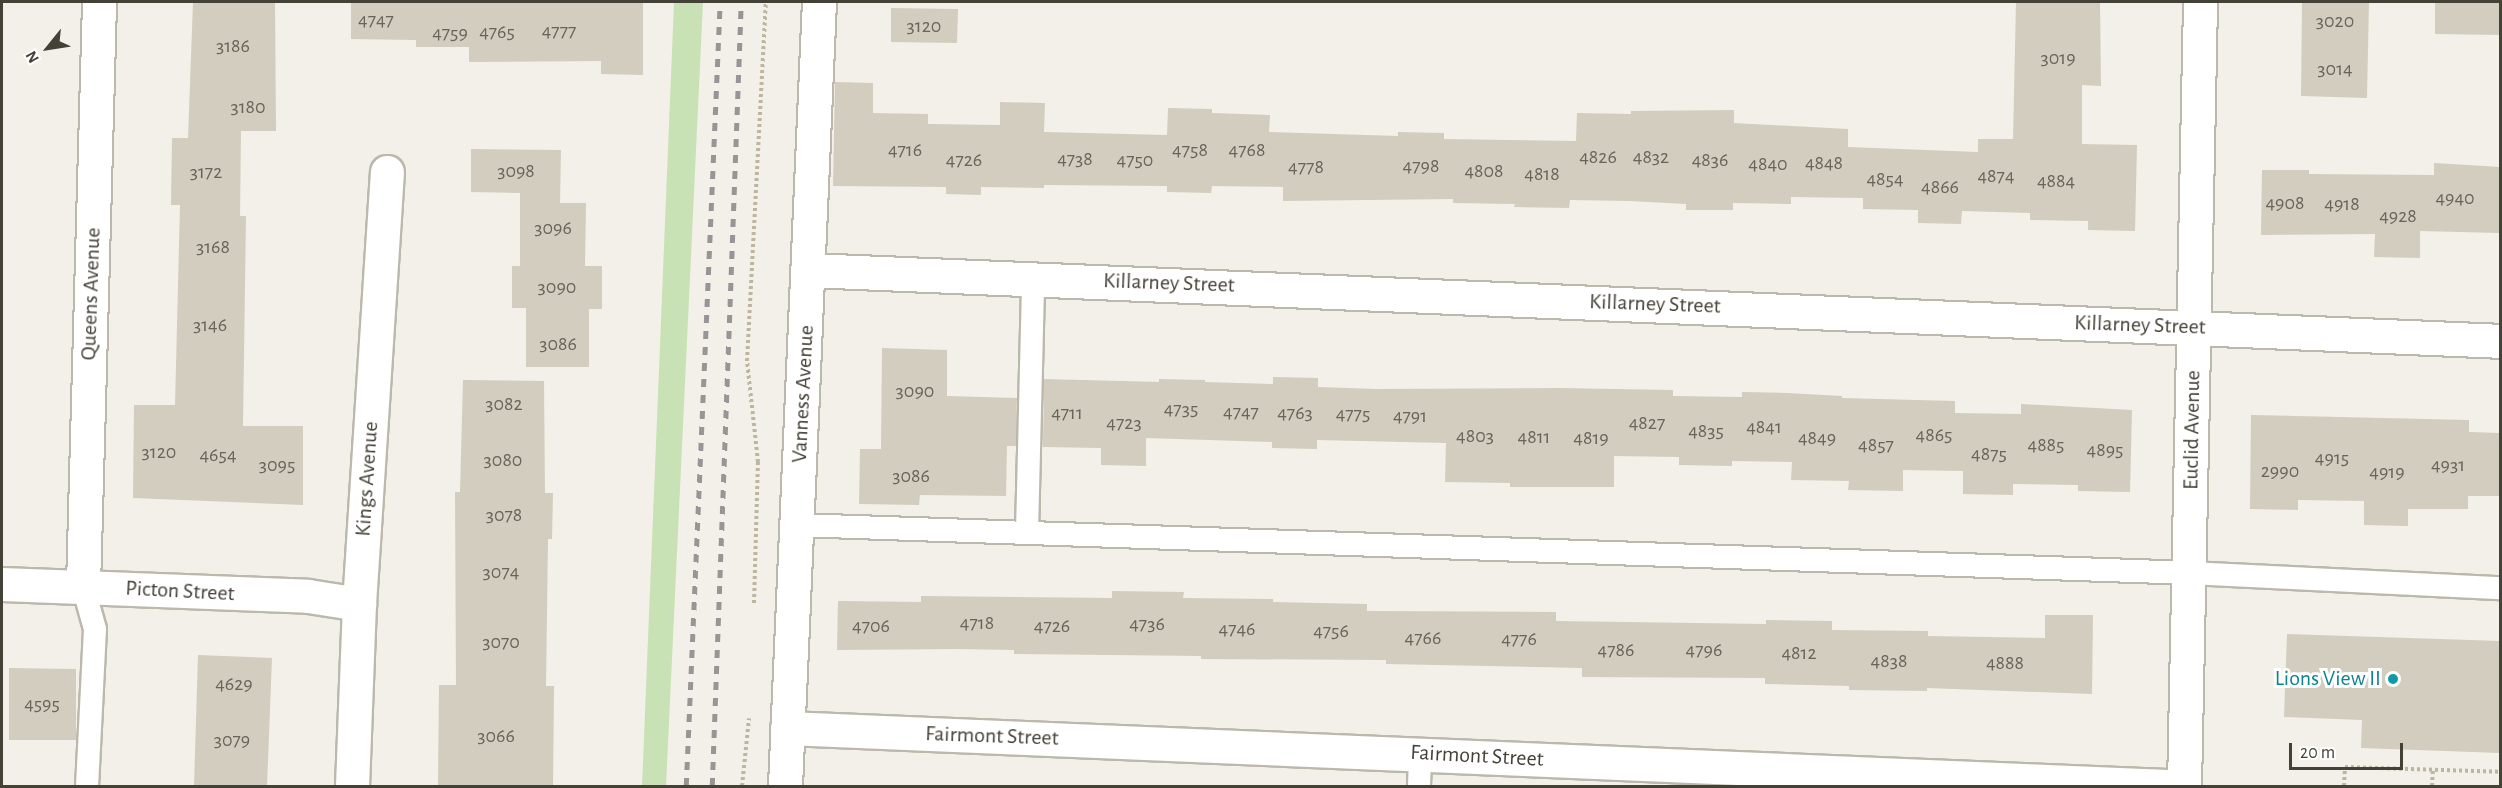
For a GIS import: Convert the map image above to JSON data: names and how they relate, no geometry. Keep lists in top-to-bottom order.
{
  "streets": {
    "street": [
      "Killarney Street",
      "Queens Avenue",
      "Vanness Avenue",
      "Euclid Avenue",
      "Kings Avenue",
      "Picton Street",
      "Fairmont Street"
    ]
  },
  "crossings": [
    ["Killarney Street", "Vanness Avenue"],
    ["Killarney Street", "Euclid Avenue"],
    ["Queens Avenue", "Picton Street"],
    ["Vanness Avenue", "Fairmont Street"],
    ["Kings Avenue", "Picton Street"]
  ],
  "places": ["Lions View II"],
  "house_numbers": [
    "4747",
    "3020",
    "3120",
    "4777",
    "4765",
    "4759",
    "3186",
    "3019",
    "3014",
    "3180",
    "4716",
    "4758",
    "4768",
    "4826",
    "4832",
    "4738",
    "4726",
    "4750",
    "4836",
    "4848",
    "4840",
    "4798",
    "4778",
    "3098",
    "4808",
    "3172",
    "4818",
    "4874",
    "4854",
    "4884",
    "4866",
    "4940",
    "4908",
    "4918",
    "4928",
    "3096",
    "3168",
    "3090",
    "3146",
    "3086",
    "3090",
    "3082",
    "4735",
    "4747",
    "4711",
    "4763",
    "4775",
    "4791",
    "4723",
    "4827",
    "4841",
    "4835",
    "4865",
    "4803",
    "4811",
    "4819",
    "4849",
    "4857",
    "4885",
    "4895",
    "3120",
    "4875",
    "4654",
    "4915",
    "3080",
    "3095",
    "4931",
    "2990",
    "4919",
    "3086",
    "3078",
    "3074",
    "4718",
    "4736",
    "4706",
    "4726",
    "4746",
    "4756",
    "4766",
    "4776",
    "3070",
    "4786",
    "4796",
    "4812",
    "4838",
    "4888",
    "4629",
    "4595",
    "3066",
    "3079"
  ],
  "scale_bar": "20 m",
  "north": "bottom left"
}
